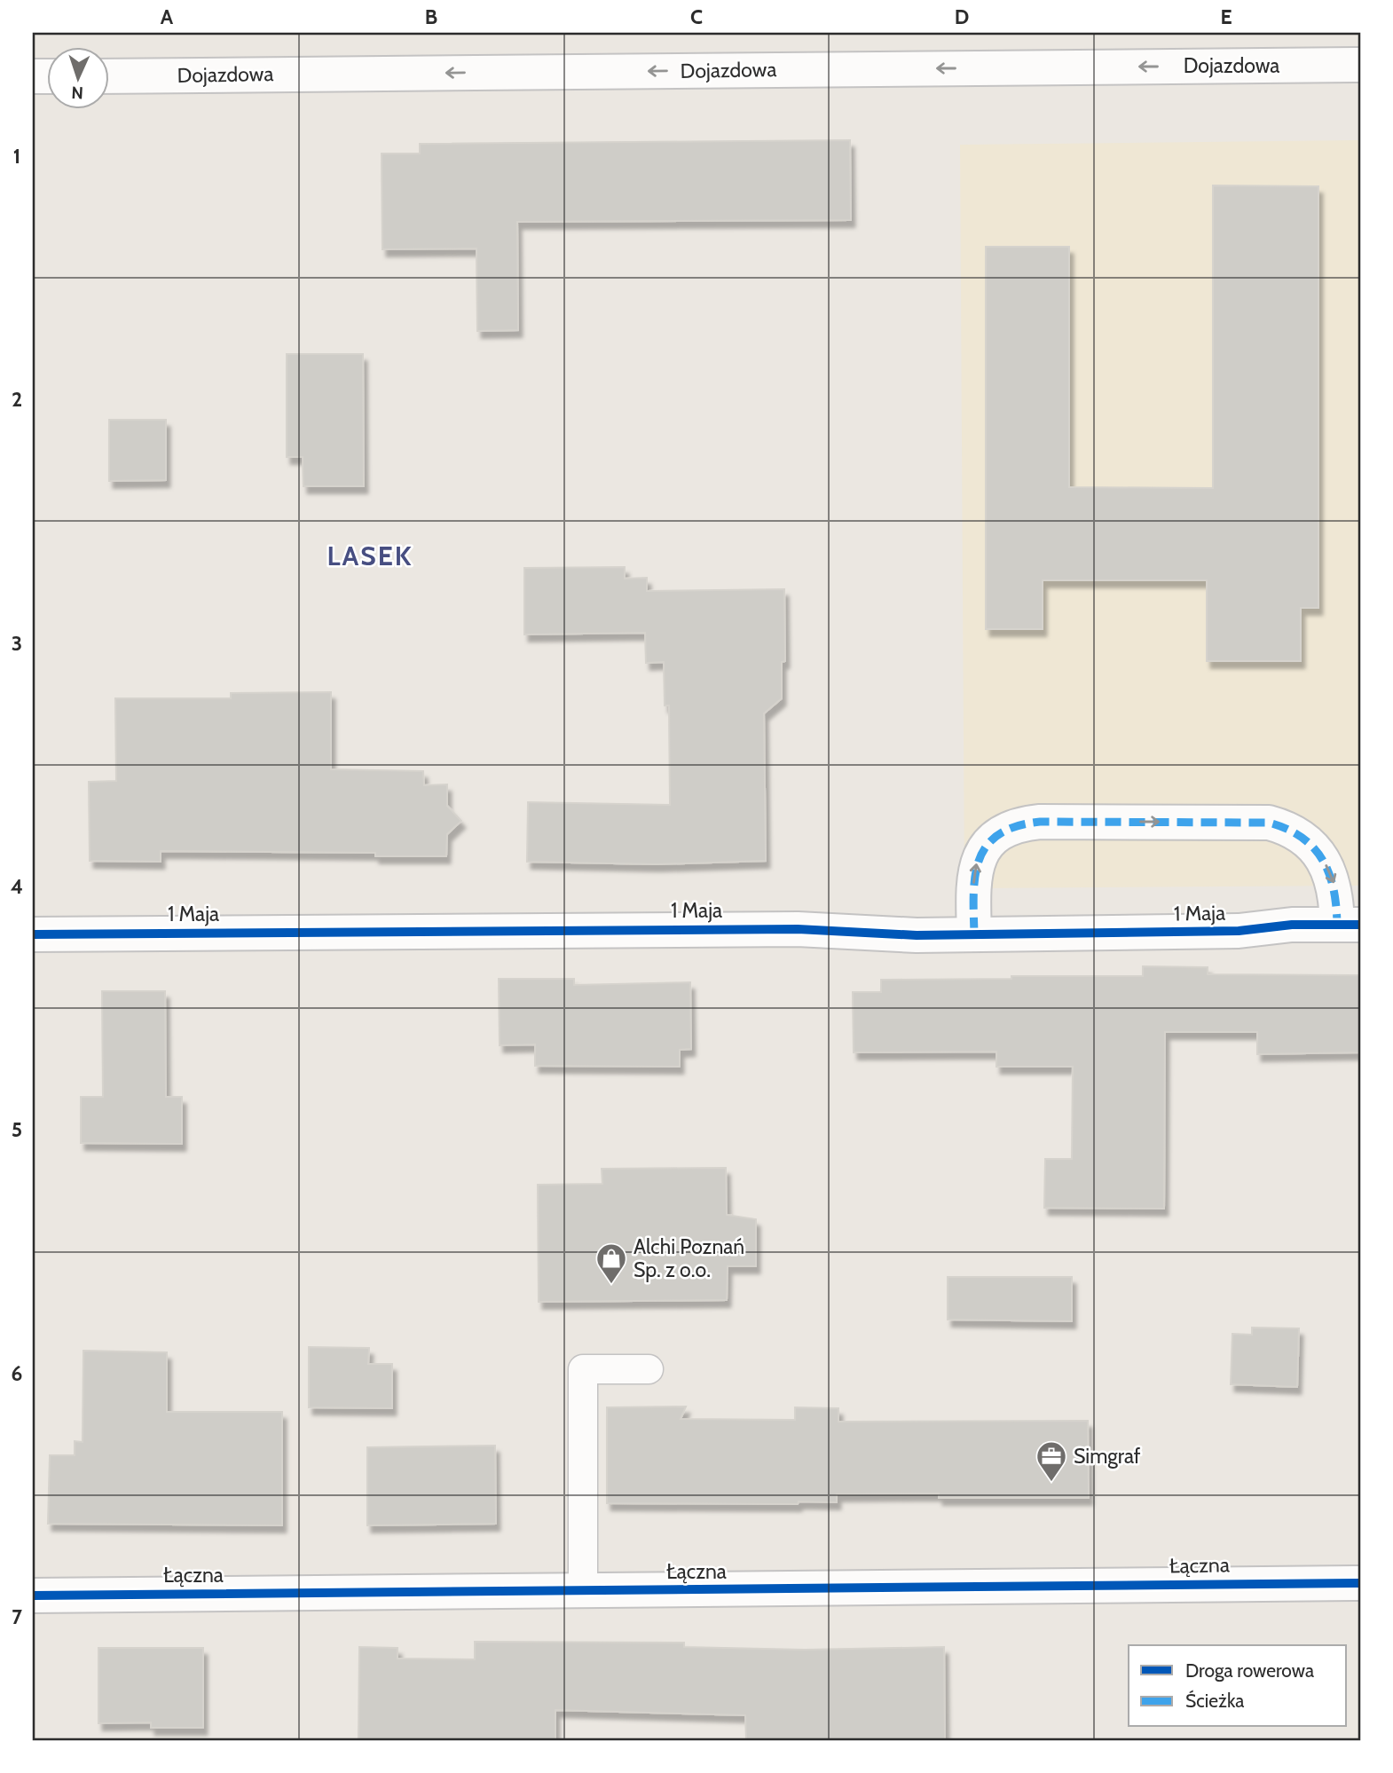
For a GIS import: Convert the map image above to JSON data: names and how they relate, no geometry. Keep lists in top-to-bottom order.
{
  "streets": {
    "street": ["Dojazdowa", "1 Maja", "Łączna"]
  },
  "one_way": ["Dojazdowa"],
  "districts": ["LASEK"],
  "places": {
    "shop": ["Alchi Poznań Sp. z o.o."],
    "office": ["Simgraf"]
  },
  "legend": ["Droga rowerowa", "Ścieżka"],
  "north": "bottom",
  "grid": {
    "columns": [
      "A",
      "B",
      "C",
      "D",
      "E"
    ],
    "rows": [
      "1",
      "2",
      "3",
      "4",
      "5",
      "6",
      "7"
    ]
  }
}
